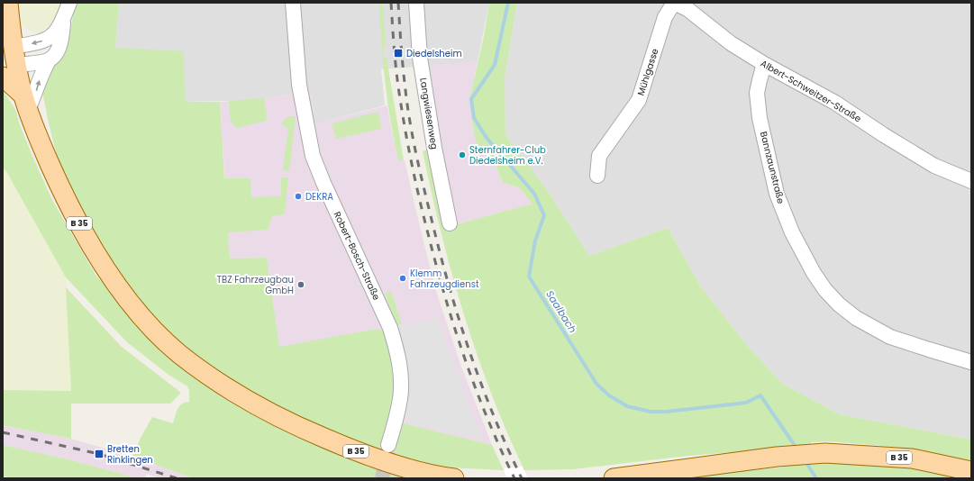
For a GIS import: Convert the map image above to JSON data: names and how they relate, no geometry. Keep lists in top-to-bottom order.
{
  "streets": {
    "main road": ["B 35"],
    "street": [
      "Mühlgasse",
      "Albert-Schweitzer-Straße",
      "Langwiesenweg",
      "Bannzaunstraße",
      "Robert-Bosch-Straße"
    ]
  },
  "crossings": [
    ["Mühlgasse", "Albert-Schweitzer-Straße"],
    ["Albert-Schweitzer-Straße", "Bannzaunstraße"]
  ],
  "water": ["Saalbach"],
  "places": {
    "transit": ["Diedelsheim", "Bretten Rinklingen"],
    "other": [
      "Sternfahrer-Club Diedelsheim e.V.",
      "DEKRA",
      "Klemm Fahrzeugdienst",
      "TBZ Fahrzeugbau GmbH"
    ]
  }
}
